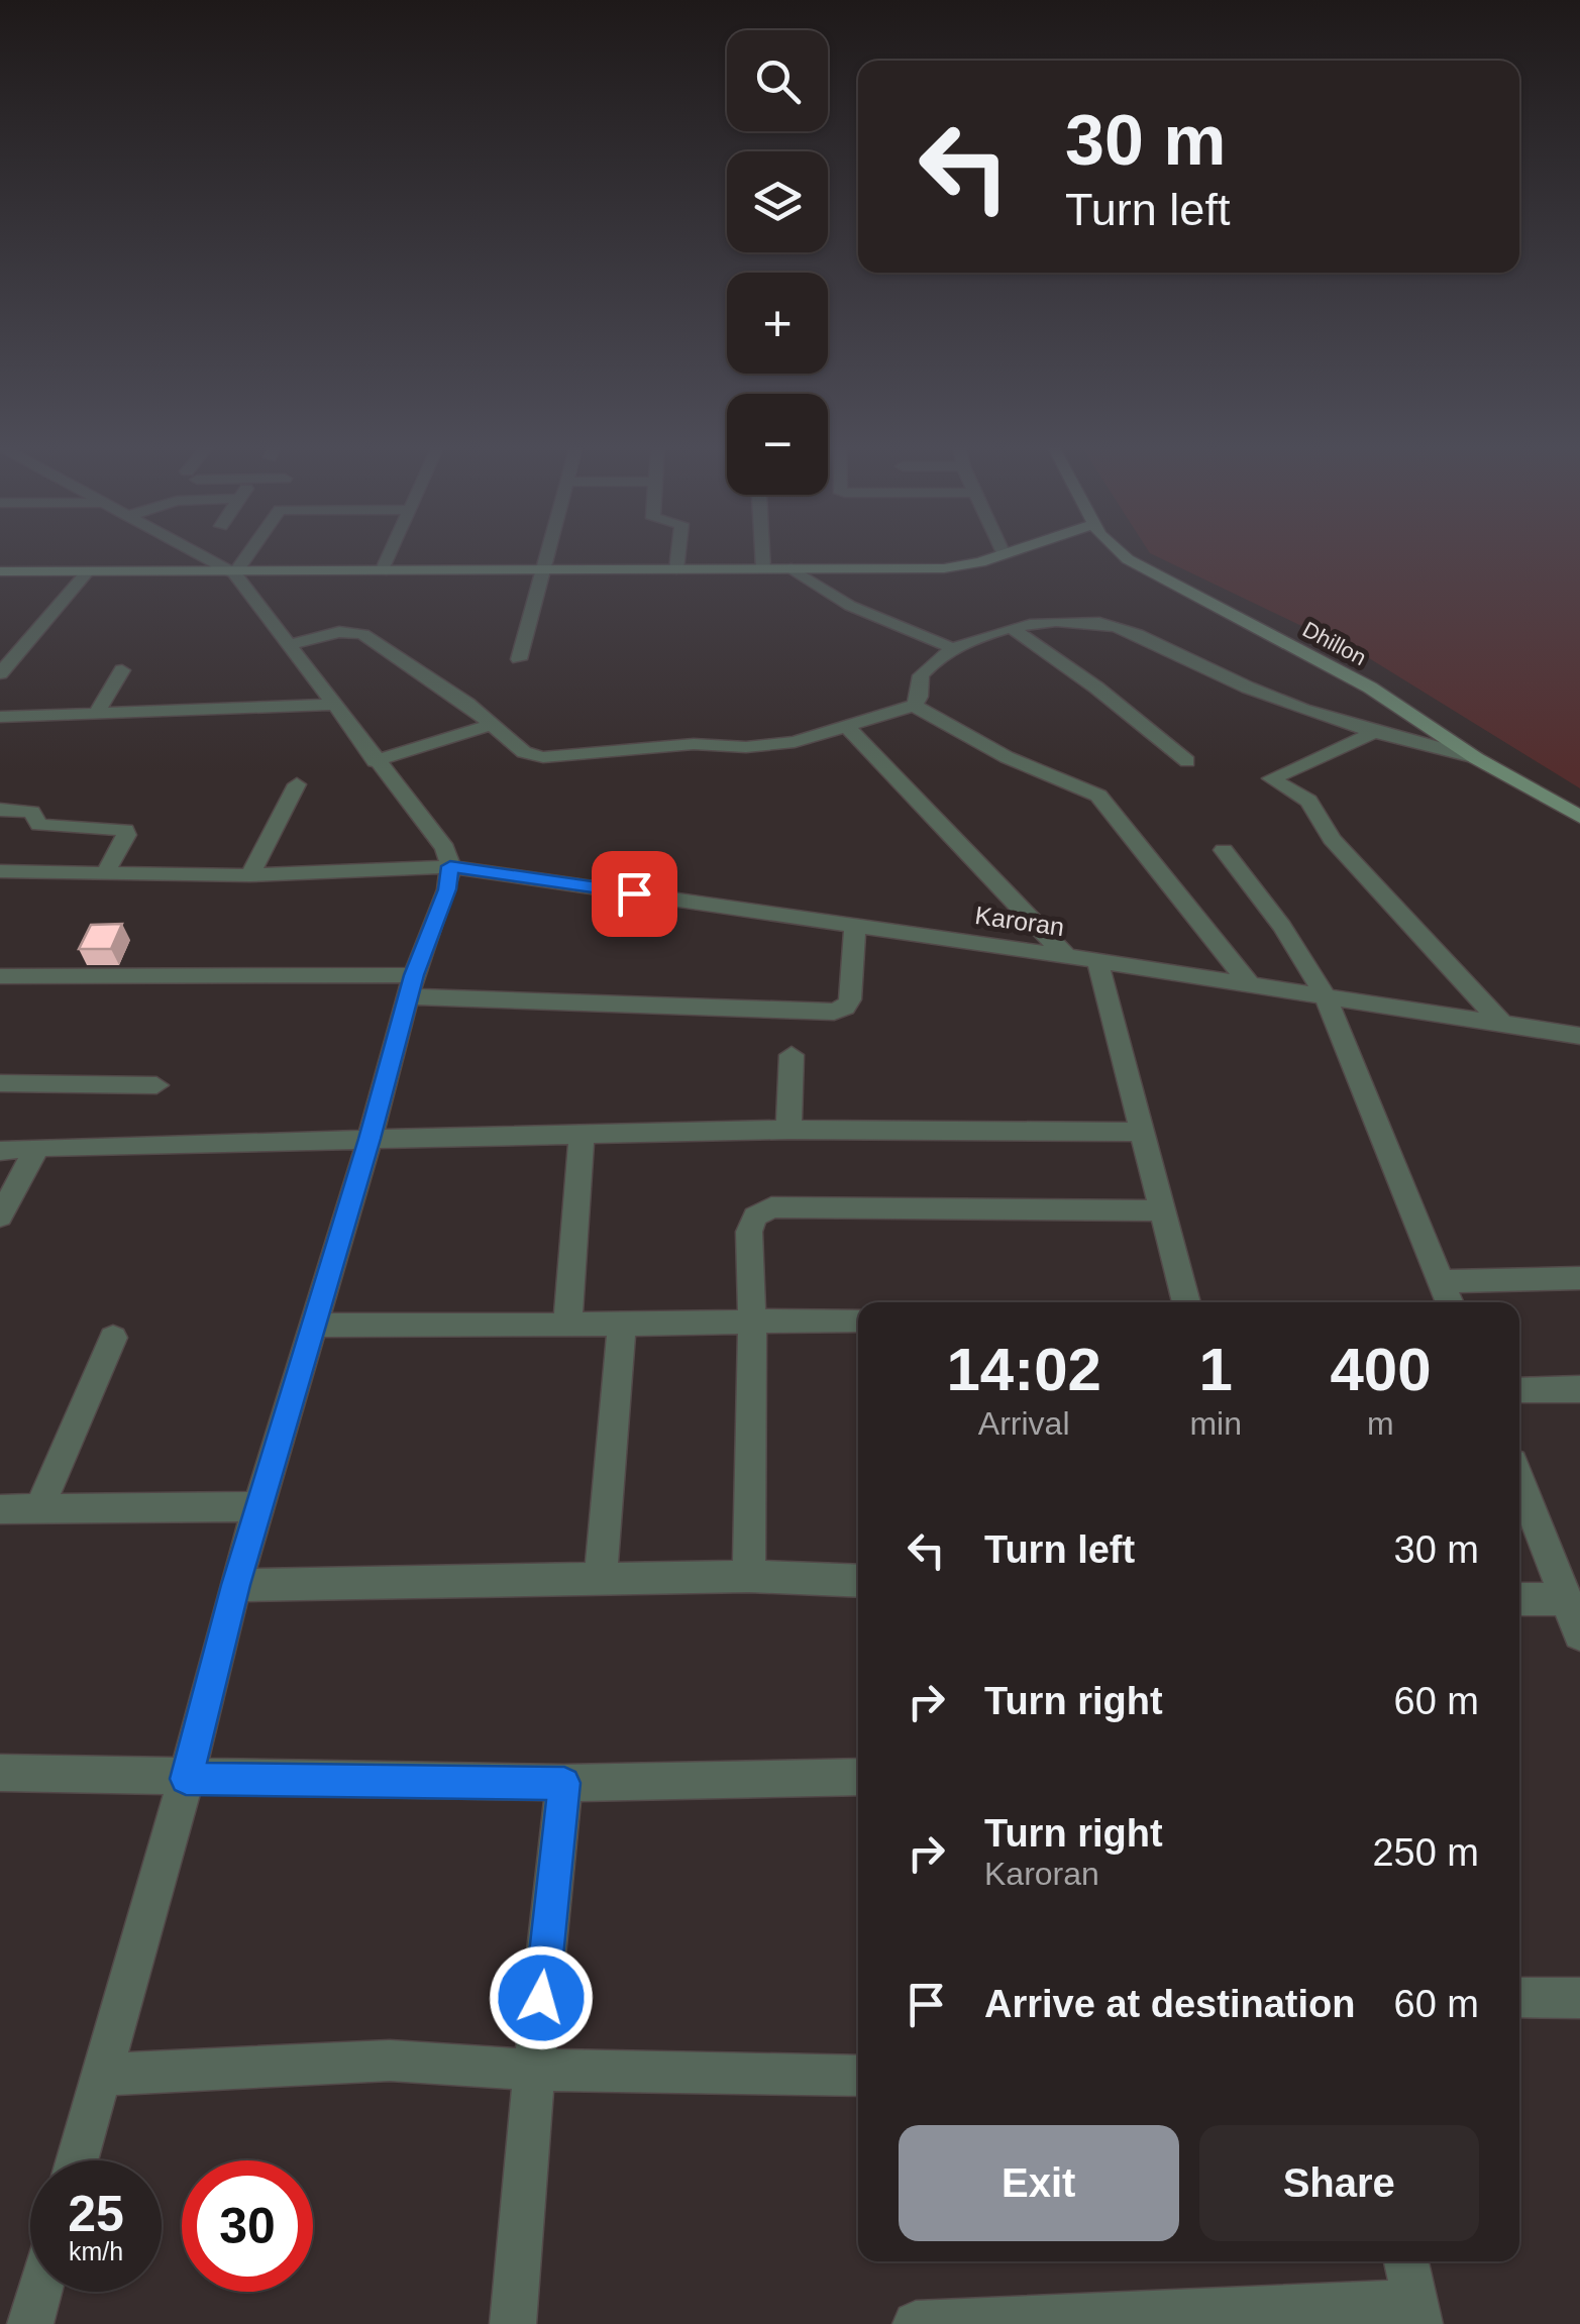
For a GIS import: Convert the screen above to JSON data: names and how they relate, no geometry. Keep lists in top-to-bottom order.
{
  "streets": {
    "street": ["Dhillon", "Karoran"]
  },
  "page": {
    "map_buttons": ["+", "−"],
    "turn": ["30 m", "Turn left"],
    "eta": [
      "14:02",
      "Arrival",
      "1",
      "min",
      "400",
      "m"
    ],
    "list": [
      {
        "name": "Turn left",
        "value": "30 m"
      },
      {
        "name": "Turn right",
        "value": "60 m"
      },
      {
        "name": "Turn right",
        "note": "Karoran",
        "value": "250 m"
      },
      {
        "name": "Arrive at destination",
        "value": "60 m"
      }
    ],
    "buttons": ["Exit", "Share"],
    "speed": "25 km/h",
    "limit": "30"
  }
}
